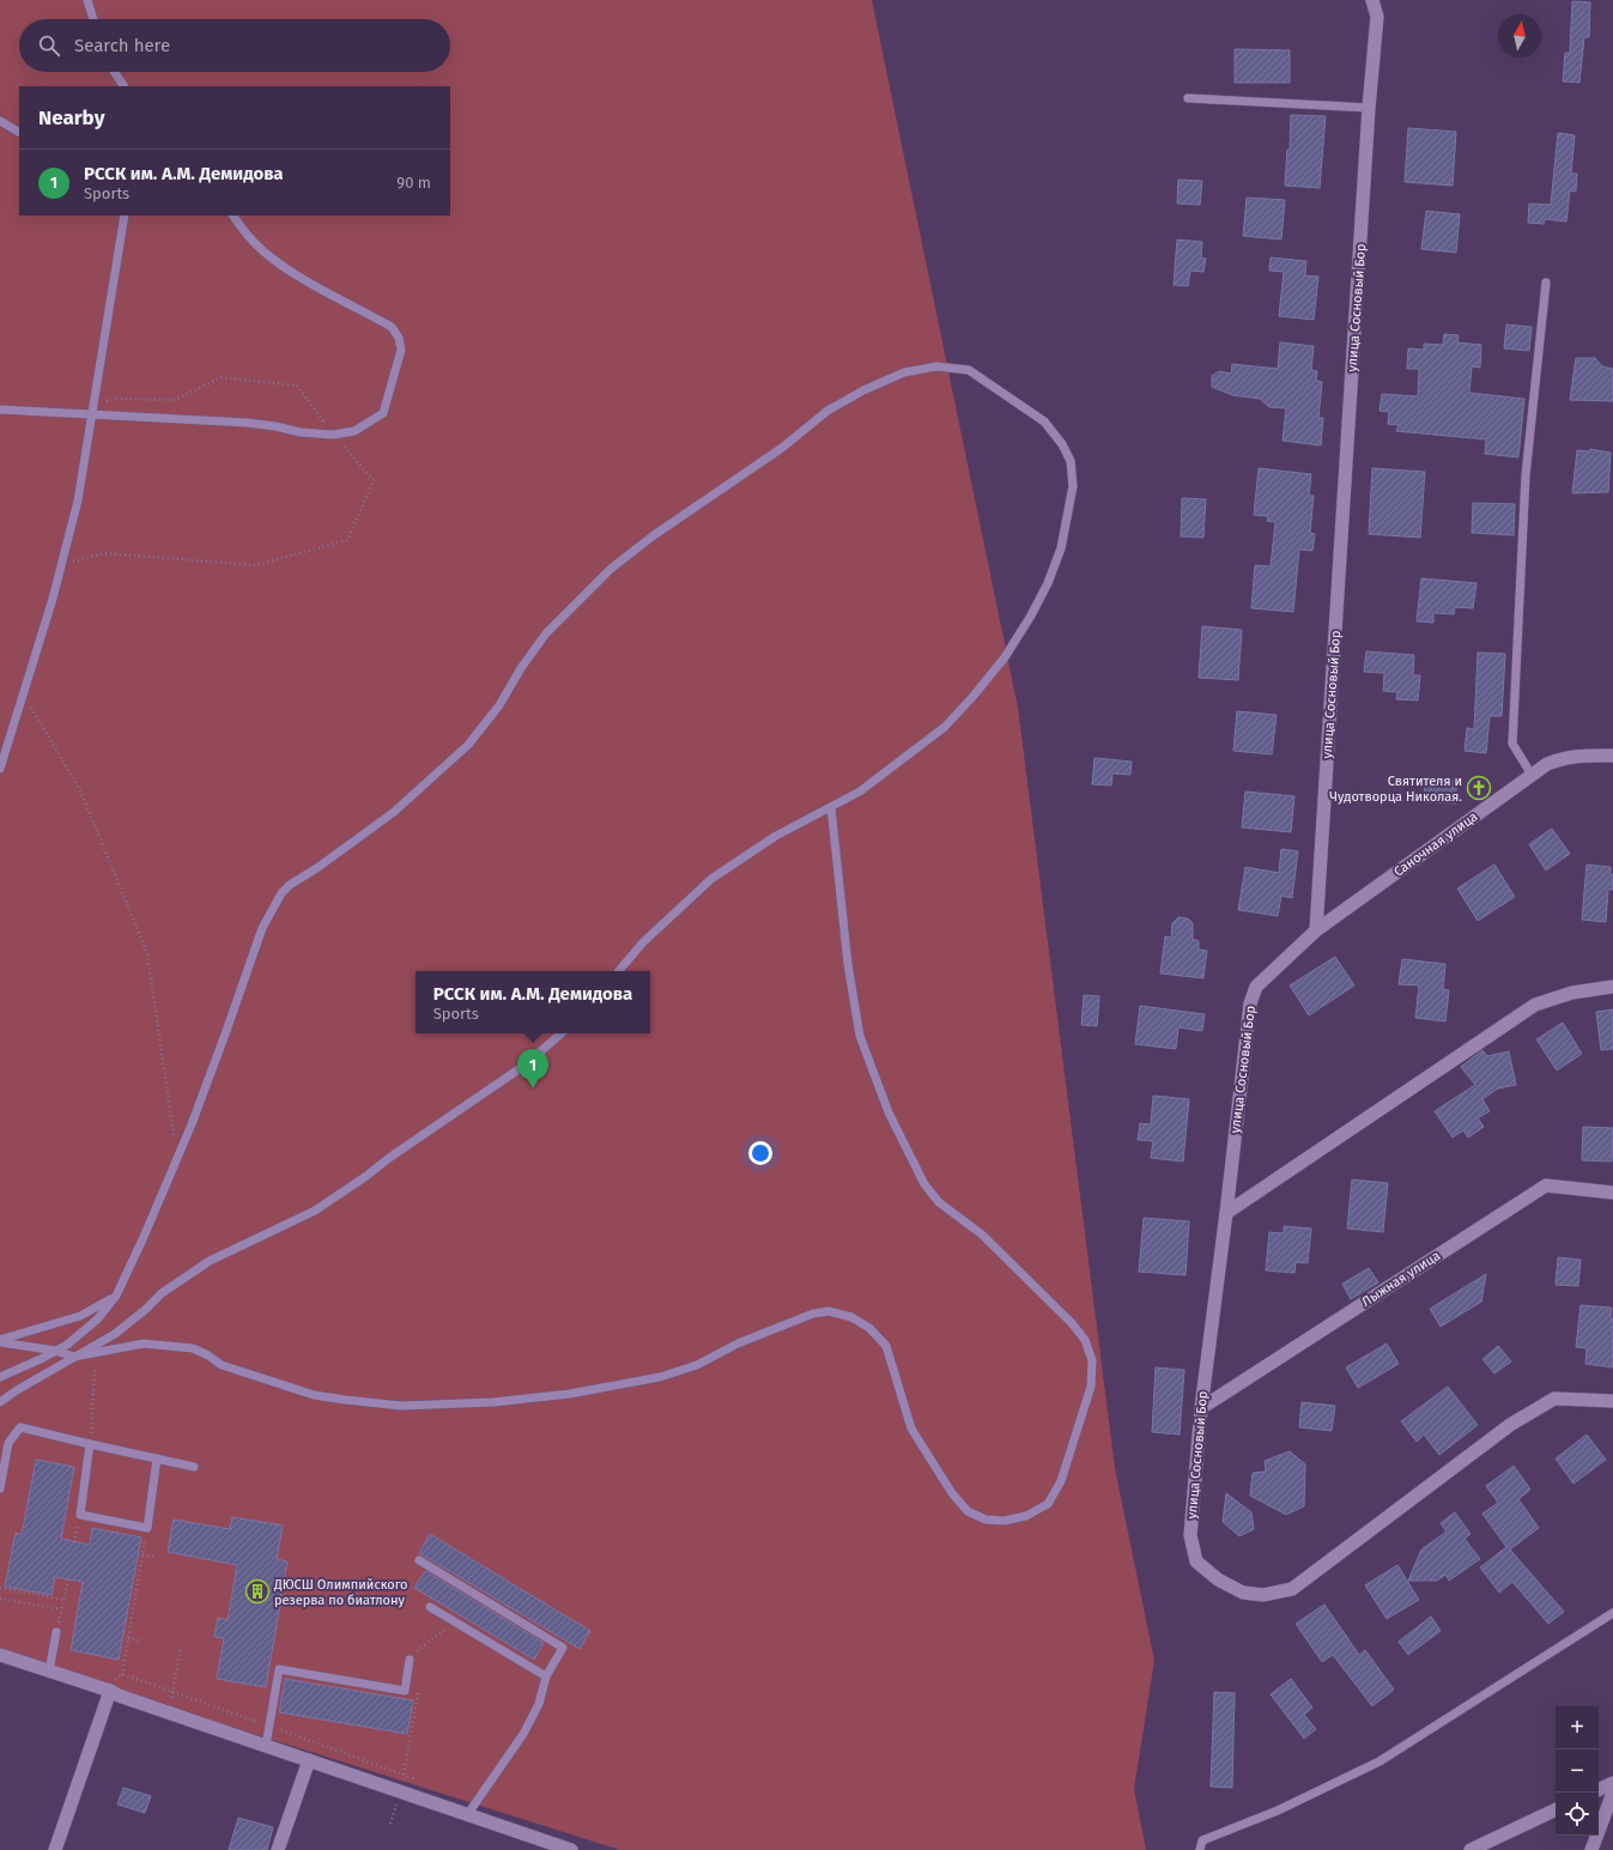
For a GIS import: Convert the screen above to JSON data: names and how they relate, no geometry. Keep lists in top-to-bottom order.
{
  "streets": {
    "street": ["улица Сосновый Бор", "Саночная улица", "Лыжная улица"]
  },
  "crossings": [
    ["улица Сосновый Бор", "Саночная улица"],
    ["улица Сосновый Бор", "Лыжная улица"]
  ],
  "places": {
    "church": ["Святителя и Чудотворца Николая."],
    "building": ["ДЮСШ Олимпийского резерва по биатлону"]
  },
  "north": "top",
  "page": {
    "search": "Search here",
    "heading": "Nearby",
    "list": [
      {
        "mark": "1",
        "name": "РССК им. А.М. Демидова",
        "note": "Sports",
        "value": "90 m"
      }
    ],
    "popup": ["РССК им. А.М. Демидова", "Sports"],
    "pins": "1",
    "map_buttons": ["+", "−"]
  }
}
